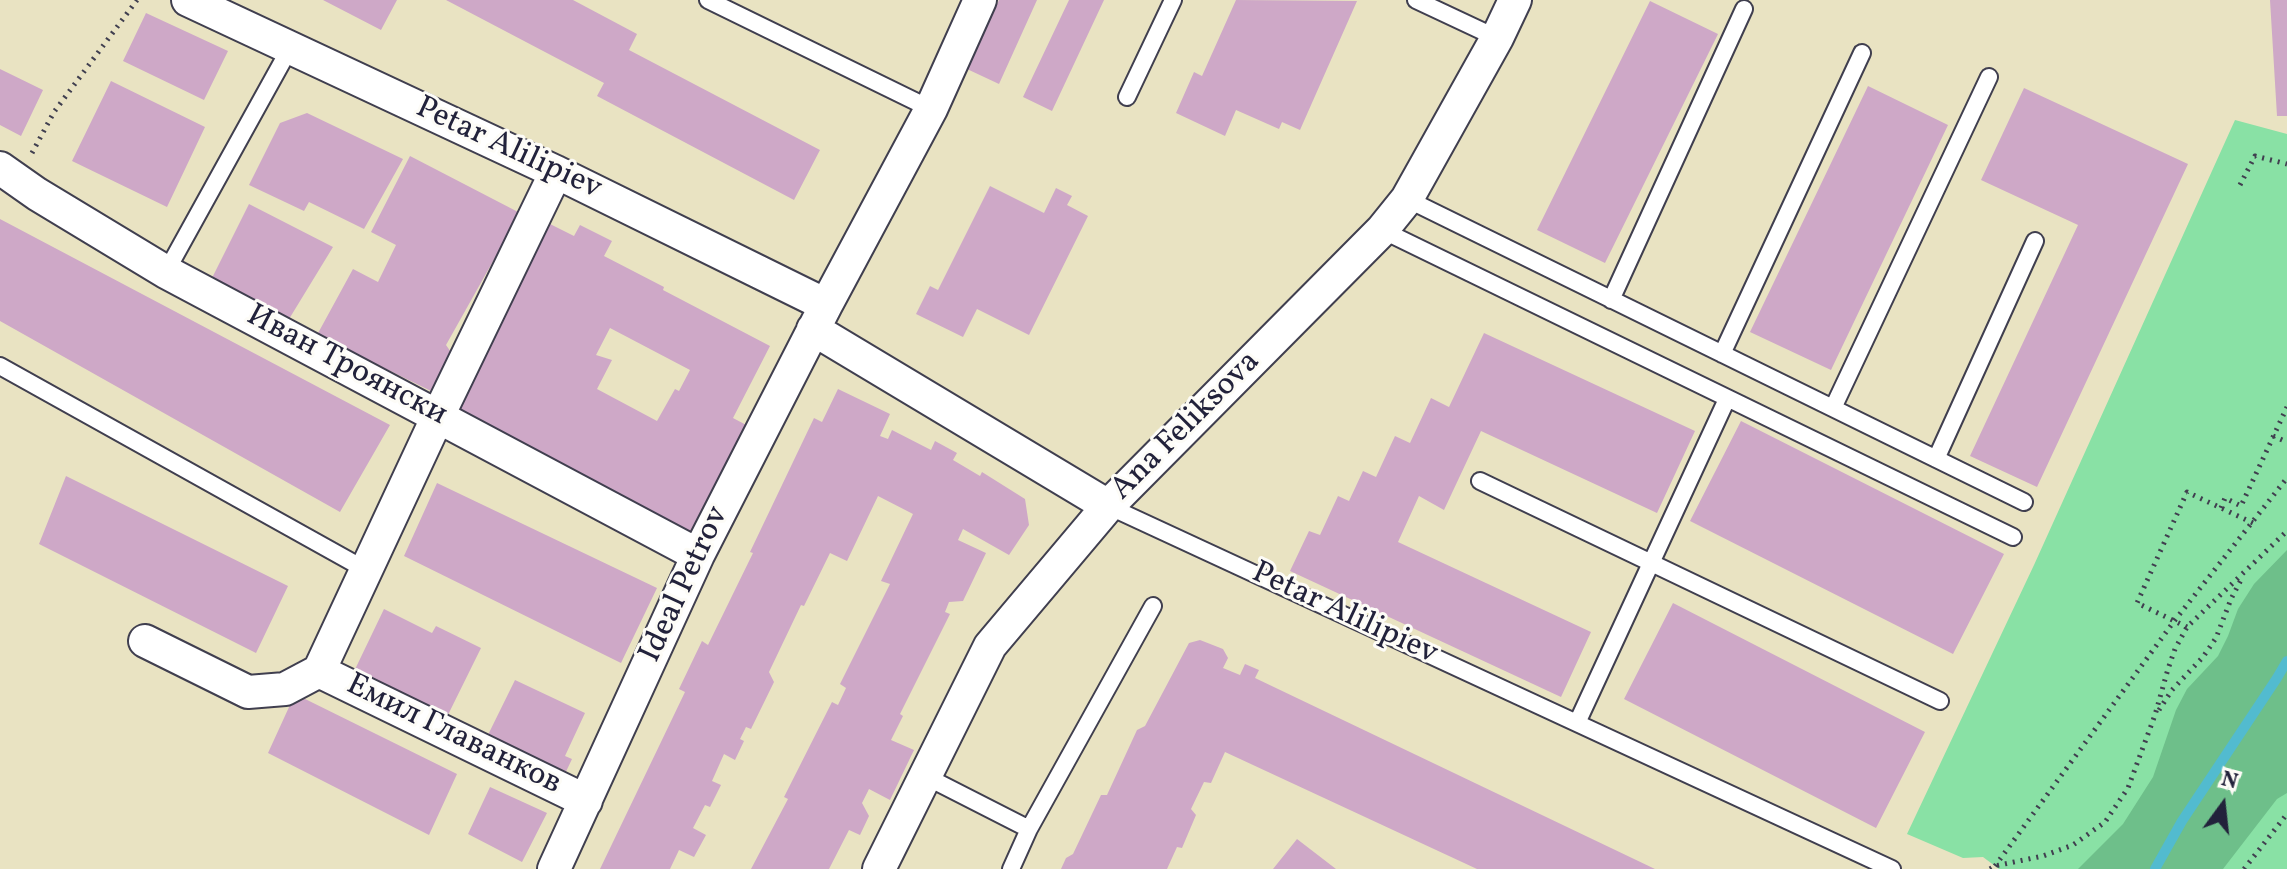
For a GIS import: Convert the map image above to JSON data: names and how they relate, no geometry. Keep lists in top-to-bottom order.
{
  "streets": {
    "street": [
      "Petar Alilipiev",
      "Иван Троянски",
      "Ana Feliksova",
      "Ideal Petrov",
      "Емил Главанков"
    ]
  },
  "crossings": [
    ["Petar Alilipiev", "Ana Feliksova"],
    ["Petar Alilipiev", "Ideal Petrov"],
    ["Иван Троянски", "Ideal Petrov"],
    ["Ideal Petrov", "Емил Главанков"]
  ],
  "north": "top"
}
